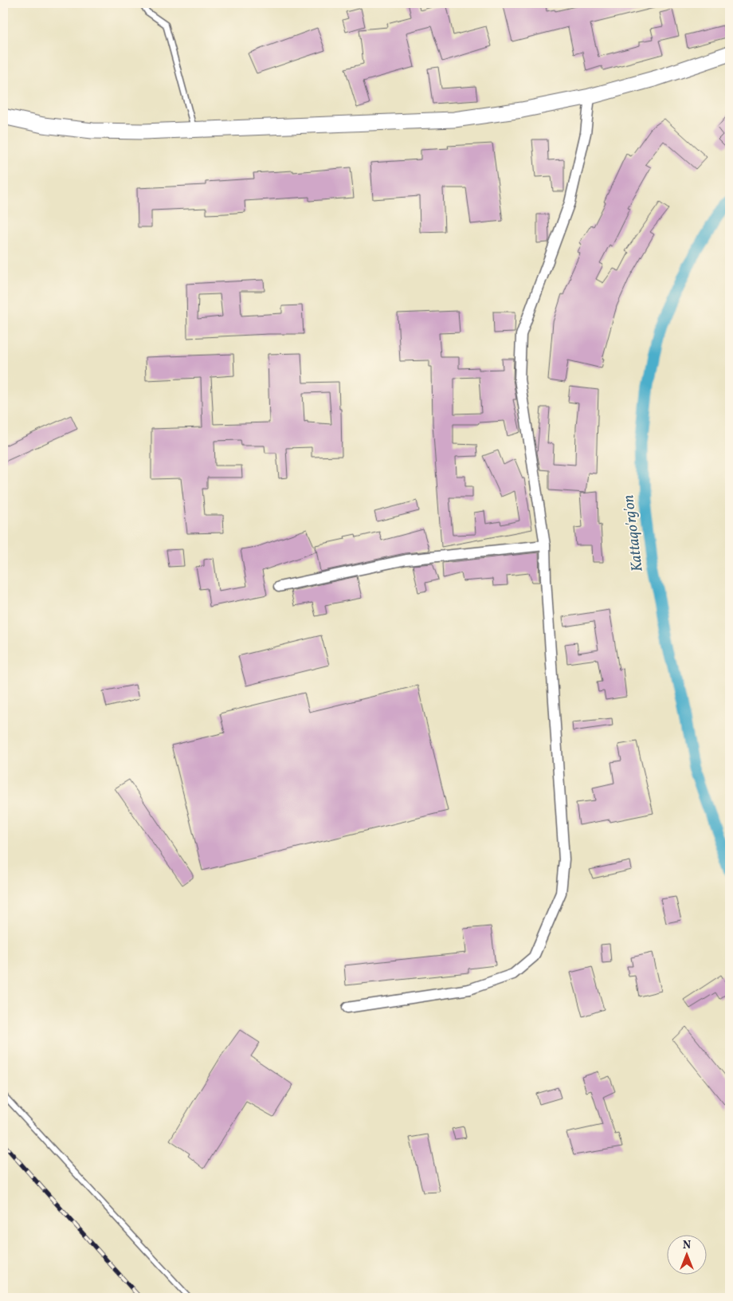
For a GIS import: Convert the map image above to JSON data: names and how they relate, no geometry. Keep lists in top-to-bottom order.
{
  "water": ["Kattaqo'rg'on"],
  "north": "top"
}
